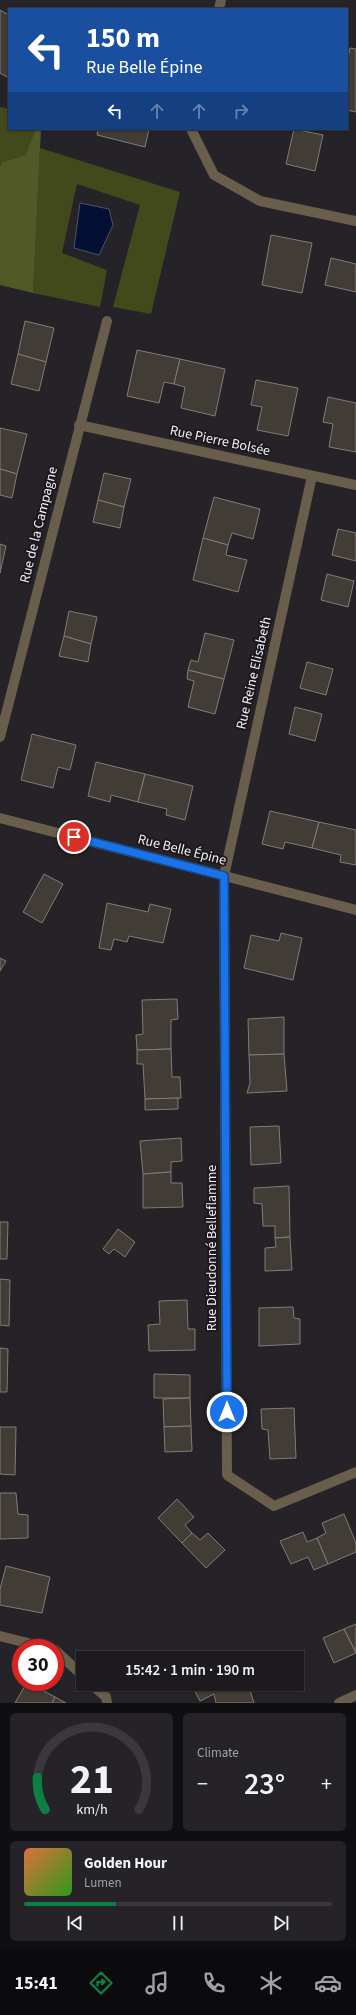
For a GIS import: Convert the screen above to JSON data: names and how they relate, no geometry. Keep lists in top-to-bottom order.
{
  "streets": {
    "street": [
      "Rue Pierre Bolsée",
      "Rue de la Campagne",
      "Rue Reine Elisabeth",
      "Rue Belle Épine",
      "Rue Dieudonné Belleflamme"
    ]
  },
  "crossings": [
    ["Rue Pierre Bolsée", "Rue de la Campagne"],
    ["Rue Pierre Bolsée", "Rue Reine Elisabeth"],
    ["Rue Reine Elisabeth", "Rue Belle Épine"],
    ["Rue Reine Elisabeth", "Rue Dieudonné Belleflamme"],
    ["Rue Belle Épine", "Rue Dieudonné Belleflamme"]
  ],
  "page": {
    "turn": ["150 m", "Rue Belle Épine"],
    "limit": "30",
    "trip": "15:42 · 1 min · 190 m",
    "tile": "Climate",
    "heat": ["−", "23°", "+"],
    "song": ["Golden Hour", "Lumen"],
    "tabs": "15:41",
    "gauge": ["21", "km/h"]
  }
}
